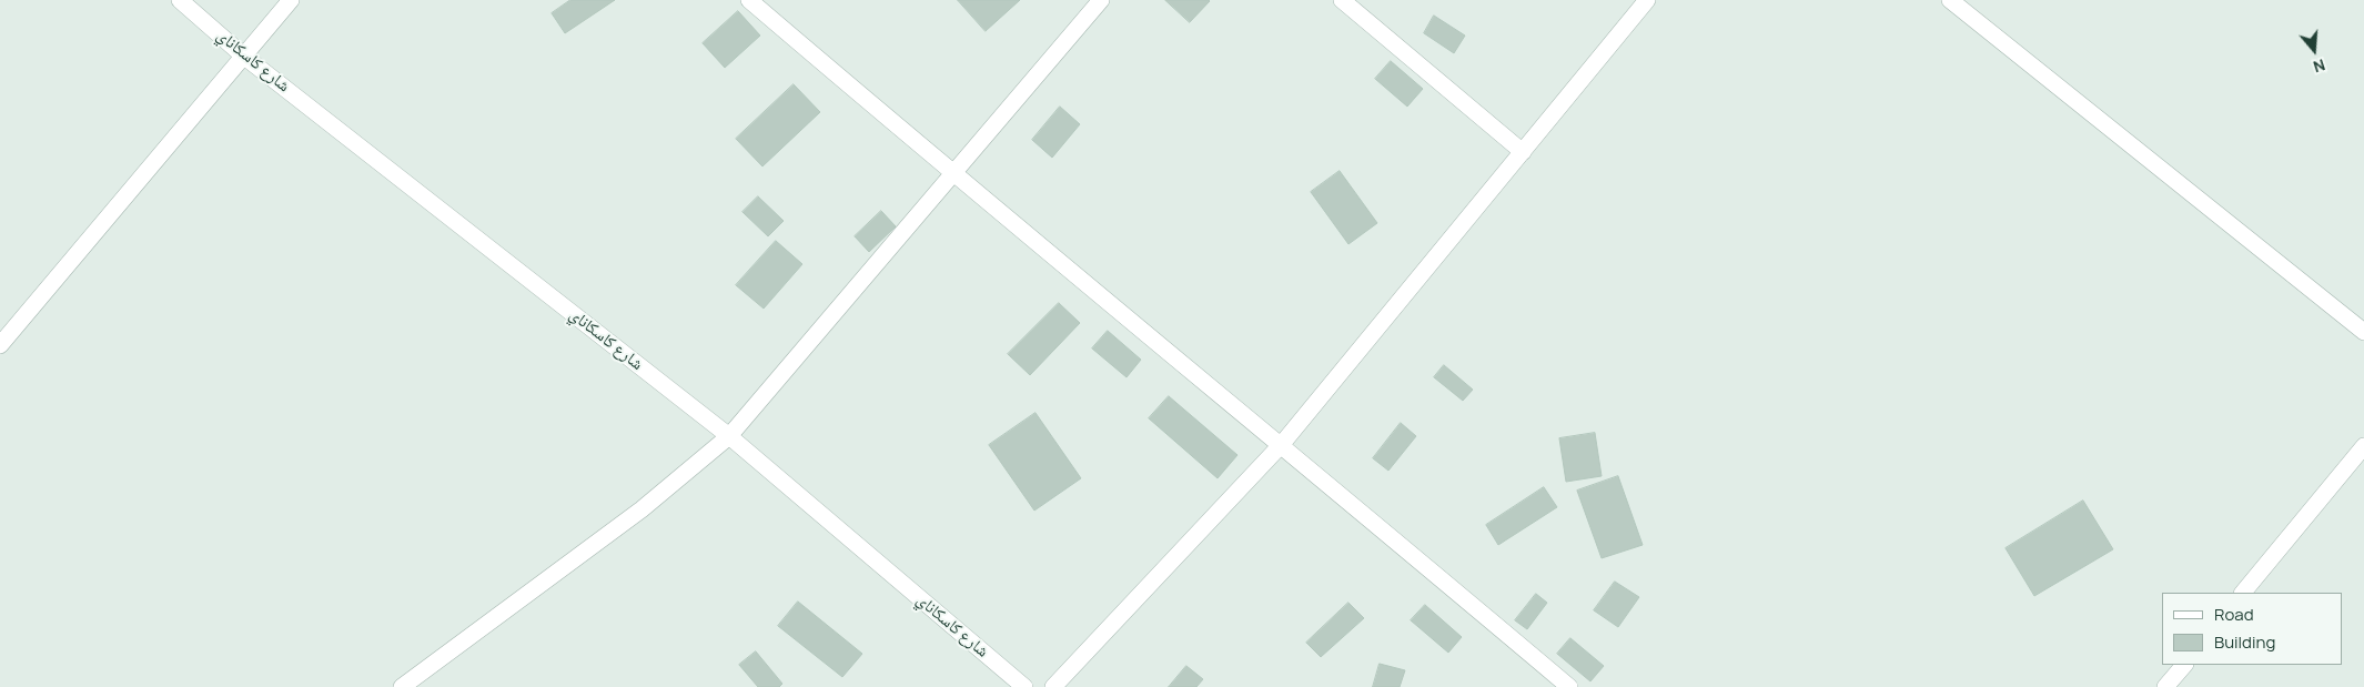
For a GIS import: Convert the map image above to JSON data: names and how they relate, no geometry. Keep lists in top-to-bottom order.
{
  "streets": {
    "street": ["شارع كاسكاناي"]
  },
  "legend": ["Road", "Building"],
  "north": "bottom"
}
